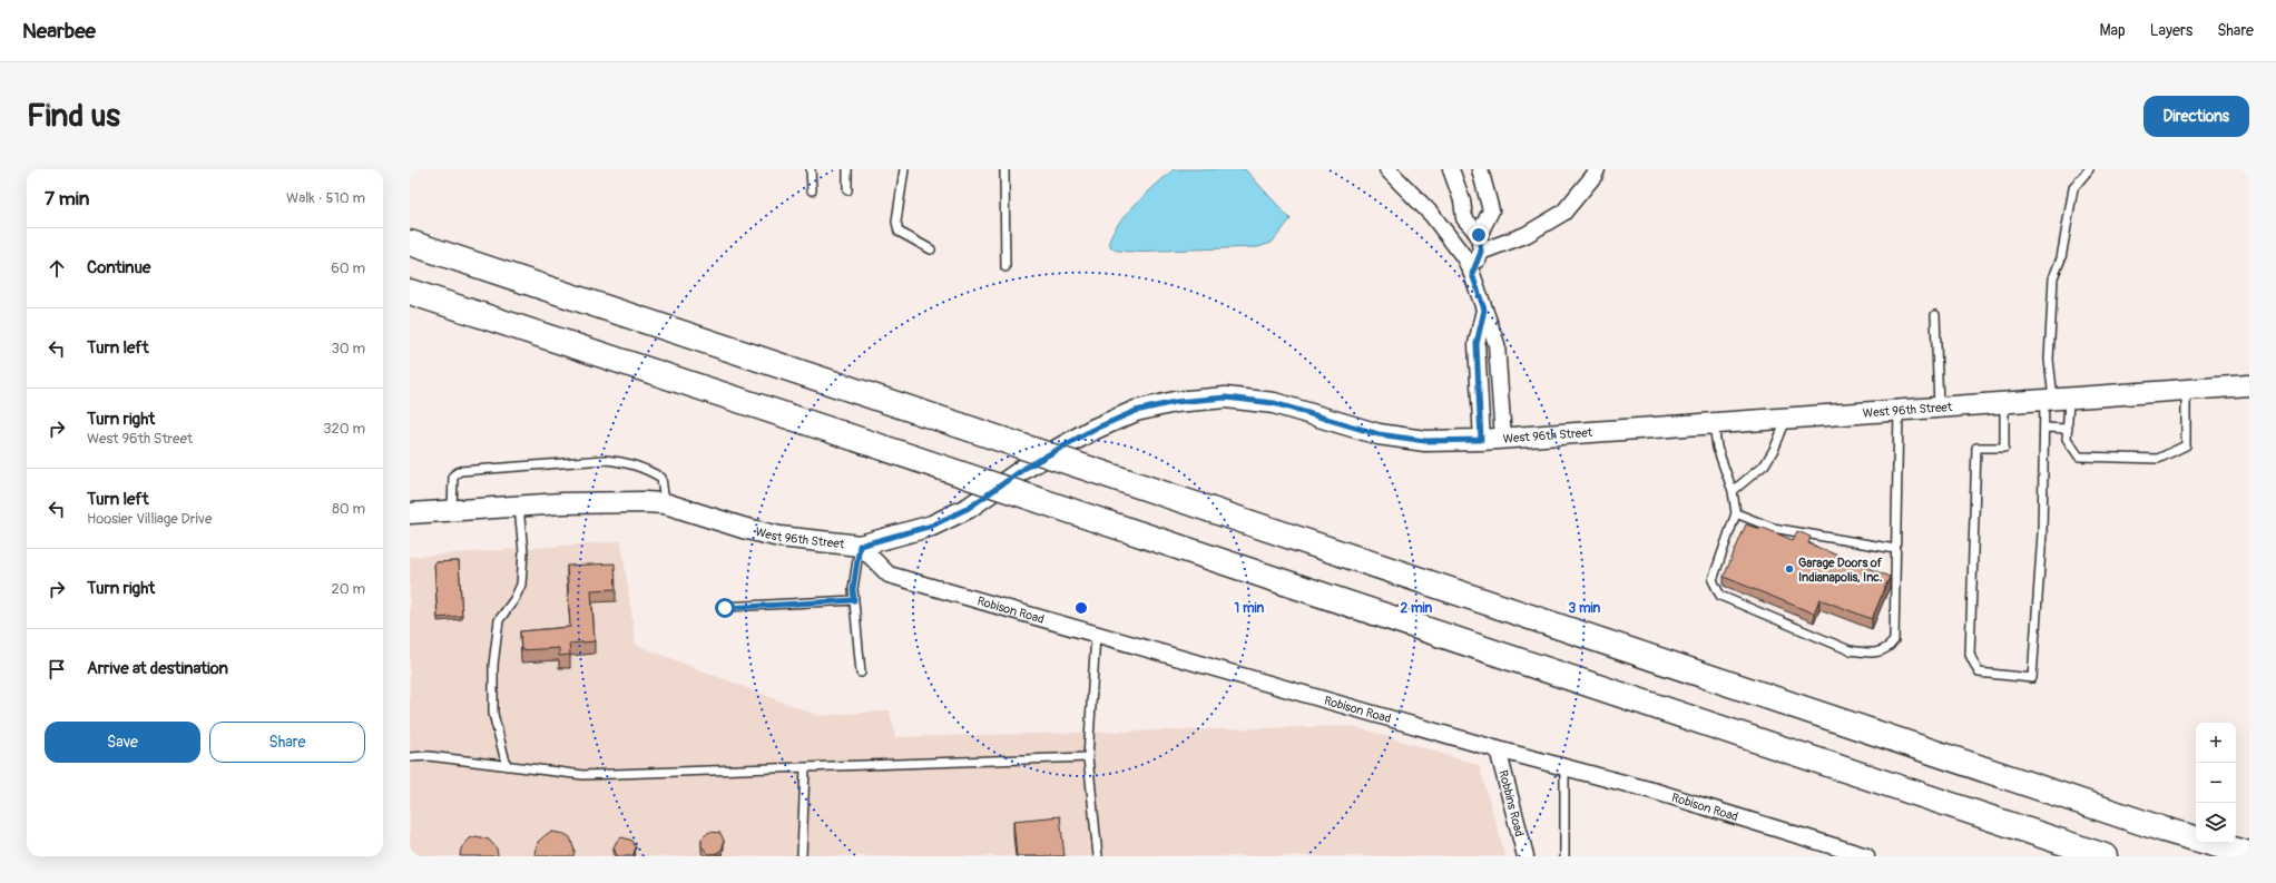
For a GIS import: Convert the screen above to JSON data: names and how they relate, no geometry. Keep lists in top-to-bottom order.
{
  "streets": {
    "street": ["West 96th Street", "Robison Road", "Robbins Road"]
  },
  "crossings": [
    ["West 96th Street", "Robison Road"],
    ["Robison Road", "Robbins Road"]
  ],
  "places": ["Garage Doors of Indianapolis, Inc."],
  "page": {
    "header": "Nearbee",
    "nav": ["Map", "Layers", "Share"],
    "buttons": [
      "Directions",
      ["Save", "Share"]
    ],
    "title": "Find us",
    "heading": ["7 min", "Walk · 510 m"],
    "list": [
      ["Continue", "60 m"],
      ["Turn left", "30 m"],
      ["Turn right", "West 96th Street", "320 m"],
      ["Turn left", "Hoosier Villiage Drive", "80 m"],
      ["Turn right", "20 m"],
      "Arrive at destination"
    ],
    "map_buttons": ["+", "−"]
  },
  "rings": ["1 min", "2 min", "3 min"]
}
